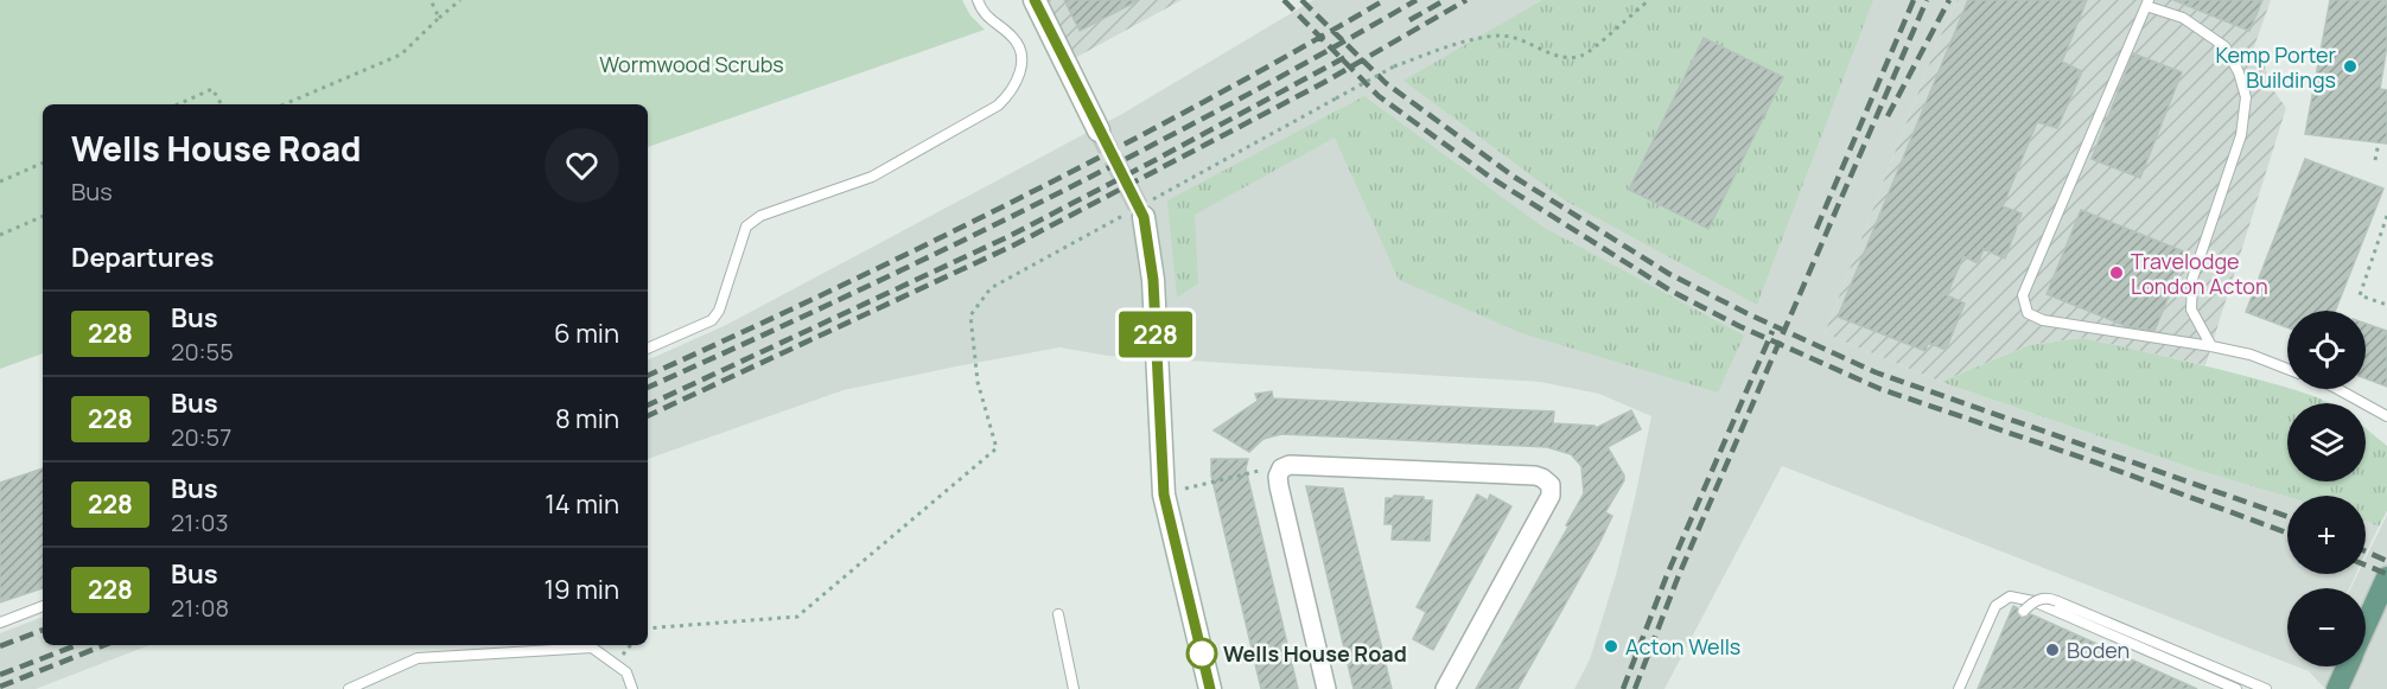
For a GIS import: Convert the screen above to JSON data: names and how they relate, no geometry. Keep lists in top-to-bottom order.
{
  "parks": ["Wormwood Scrubs"],
  "places": [
    "Kemp Porter Buildings",
    "Travelodge London Acton",
    "Acton Wells",
    "Boden",
    "Wells House Road"
  ],
  "lines": ["bus line 228"],
  "page": {
    "on_map": "228",
    "heading": [
      ["Wells House Road", "Bus"],
      "Departures"
    ],
    "list": [
      {
        "mark": "228",
        "name": "Bus",
        "note": "20:55",
        "value": "6 min"
      },
      {
        "mark": "228",
        "name": "Bus",
        "note": "20:57",
        "value": "8 min"
      },
      {
        "mark": "228",
        "name": "Bus",
        "note": "21:03",
        "value": "14 min"
      },
      {
        "mark": "228",
        "name": "Bus",
        "note": "21:08",
        "value": "19 min"
      }
    ],
    "map_buttons": ["+", "−"]
  }
}
